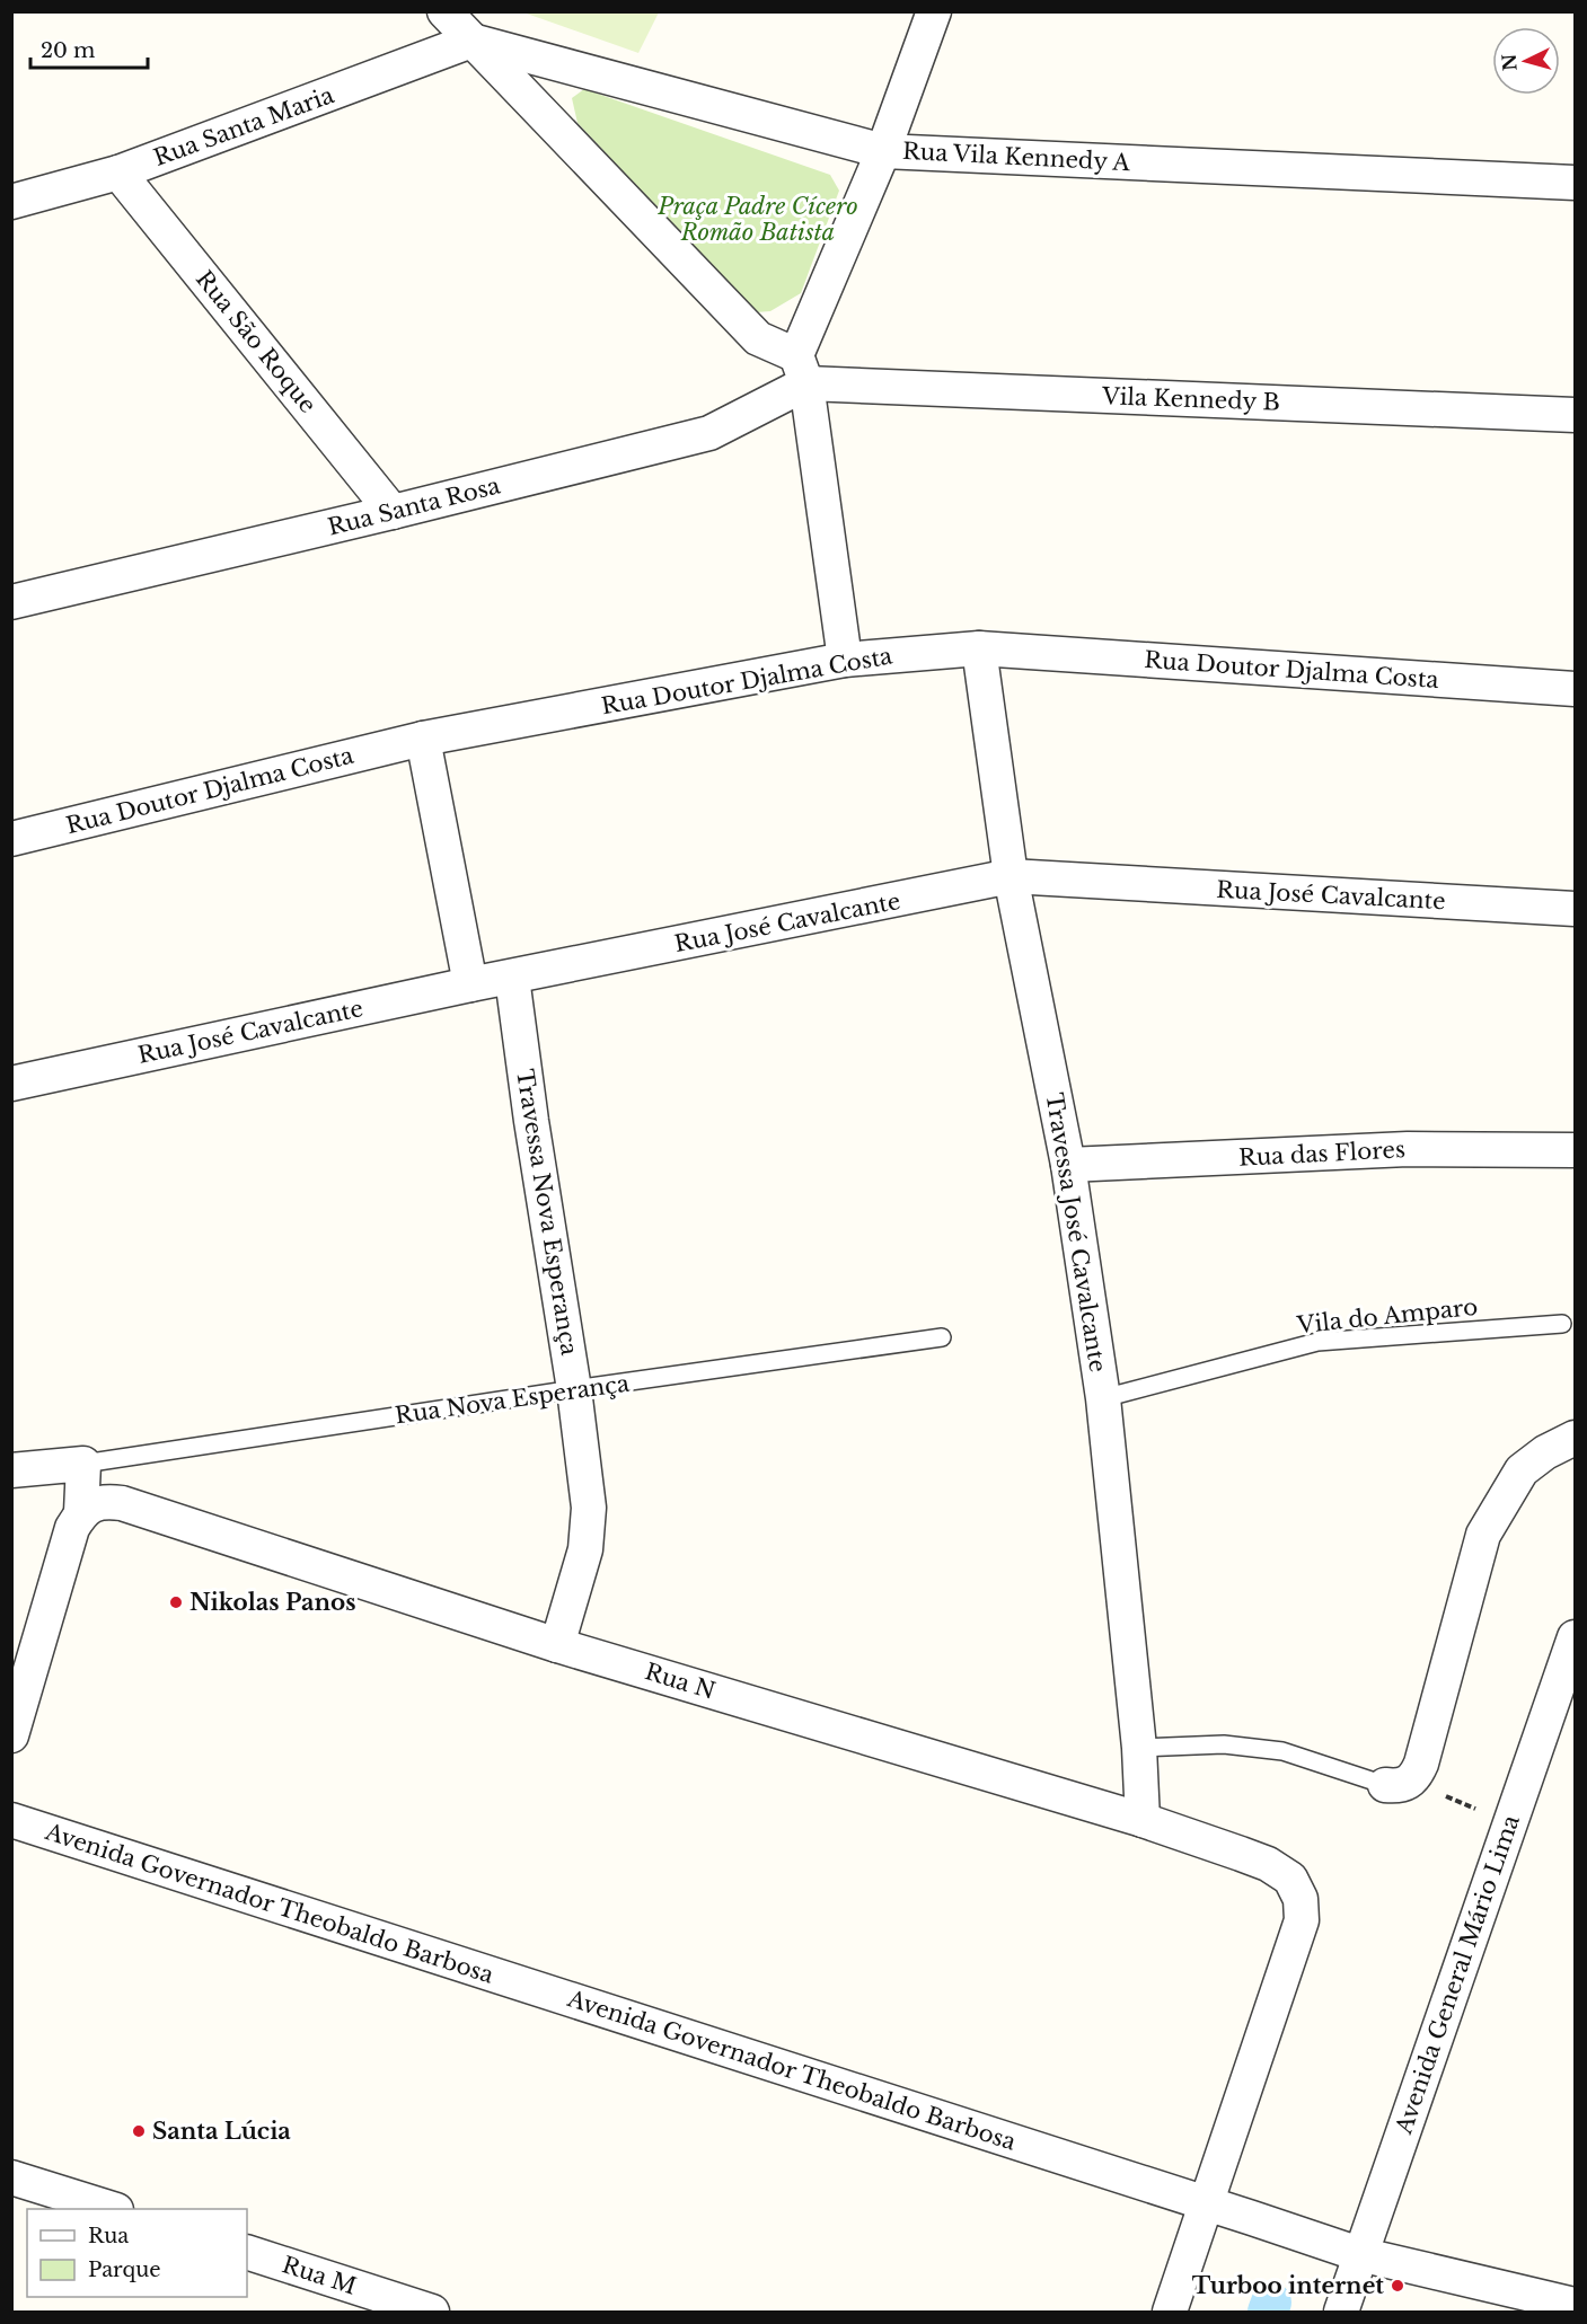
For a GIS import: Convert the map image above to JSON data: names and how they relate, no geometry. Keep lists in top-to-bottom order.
{
  "streets": {
    "street": [
      "Rua Santa Maria",
      "Rua Vila Kennedy A",
      "Rua São Roque",
      "Vila Kennedy B",
      "Rua Santa Rosa",
      "Rua Doutor Djalma Costa",
      "Rua José Cavalcante",
      "Rua das Flores",
      "Travessa Nova Esperança",
      "Travessa José Cavalcante",
      "Rua Nova Esperança",
      "Rua N",
      "Avenida Governador Theobaldo Barbosa",
      "Avenida General Mário Lima",
      "Rua M"
    ],
    "lane": ["Vila do Amparo"]
  },
  "crossings": [
    ["Rua Santa Maria", "Rua Vila Kennedy A"],
    ["Rua Santa Maria", "Rua São Roque"],
    ["Rua São Roque", "Rua Santa Rosa"],
    ["Vila Kennedy B", "Rua Santa Rosa"],
    ["Rua Doutor Djalma Costa", "Travessa José Cavalcante"],
    ["Rua José Cavalcante", "Travessa Nova Esperança"],
    ["Rua José Cavalcante", "Travessa José Cavalcante"],
    ["Rua das Flores", "Travessa José Cavalcante"],
    ["Travessa Nova Esperança", "Rua Nova Esperança"],
    ["Travessa Nova Esperança", "Rua N"],
    ["Travessa José Cavalcante", "Vila do Amparo"],
    ["Travessa José Cavalcante", "Rua N"],
    ["Rua N", "Avenida Governador Theobaldo Barbosa"],
    ["Avenida Governador Theobaldo Barbosa", "Avenida General Mário Lima"]
  ],
  "parks": ["Praça Padre Cícero Romão Batista"],
  "places": ["Nikolas Panos", "Santa Lúcia", "Turboo internet"],
  "legend": ["Rua", "Parque"],
  "scale_bar": "20 m",
  "north": "left"
}
